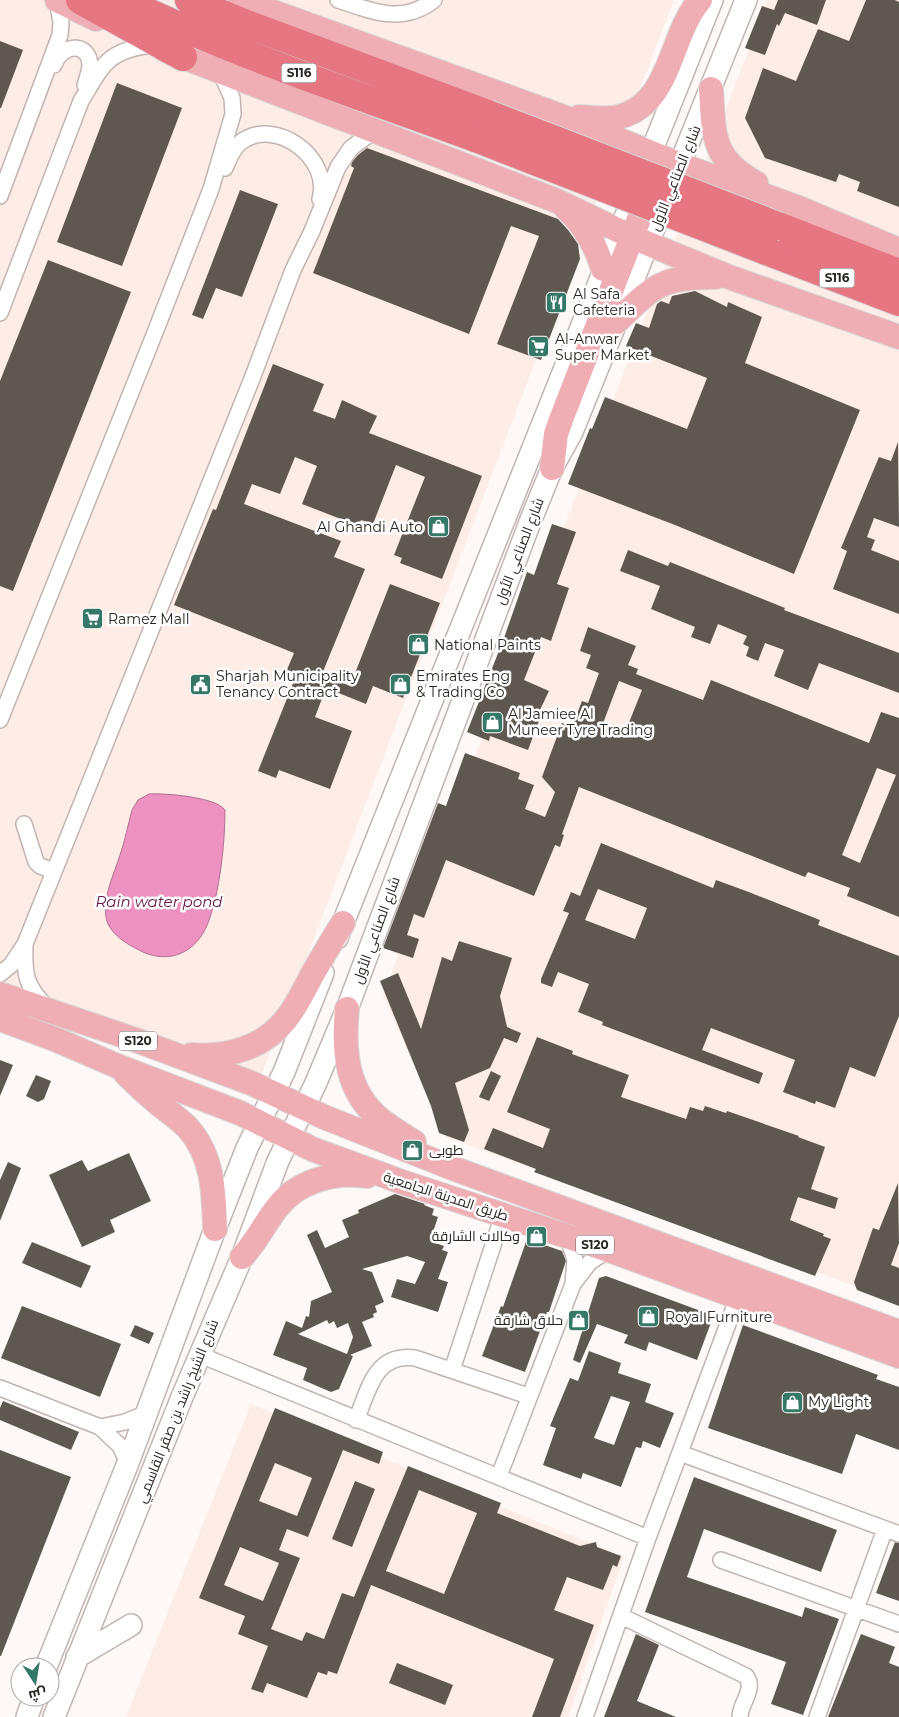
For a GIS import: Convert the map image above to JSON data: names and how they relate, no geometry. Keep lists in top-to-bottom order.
{
  "streets": {
    "highway": ["S116"],
    "main road": [
      "شارع الصناعي الأول",
      "S120",
      "طريق المدينة الجامعية",
      "شارع الشيخ راشد بن صقر القاسمي"
    ]
  },
  "crossings": [
    ["شارع الصناعي الأول", "طريق المدينة الجامعية"],
    ["شارع الصناعي الأول", "شارع الشيخ راشد بن صقر القاسمي"],
    ["طريق المدينة الجامعية", "شارع الشيخ راشد بن صقر القاسمي"]
  ],
  "water": ["Rain water pond"],
  "places": {
    "restaurant": ["Al Safa Cafeteria"],
    "supermarket": ["Al-Anwar Super Market", "Ramez Mall"],
    "shop": [
      "Al Ghandi Auto",
      "National Paints",
      "Emirates Eng & Trading Co",
      "Al Jamiee Al Muneer Tyre Trading",
      "طوبى",
      "وكالات الشارقة",
      "Royal Furniture",
      "حلاق شارقة",
      "My Light"
    ],
    "public building": ["Sharjah Municipality Tenancy Contract"]
  },
  "north": "bottom"
}
